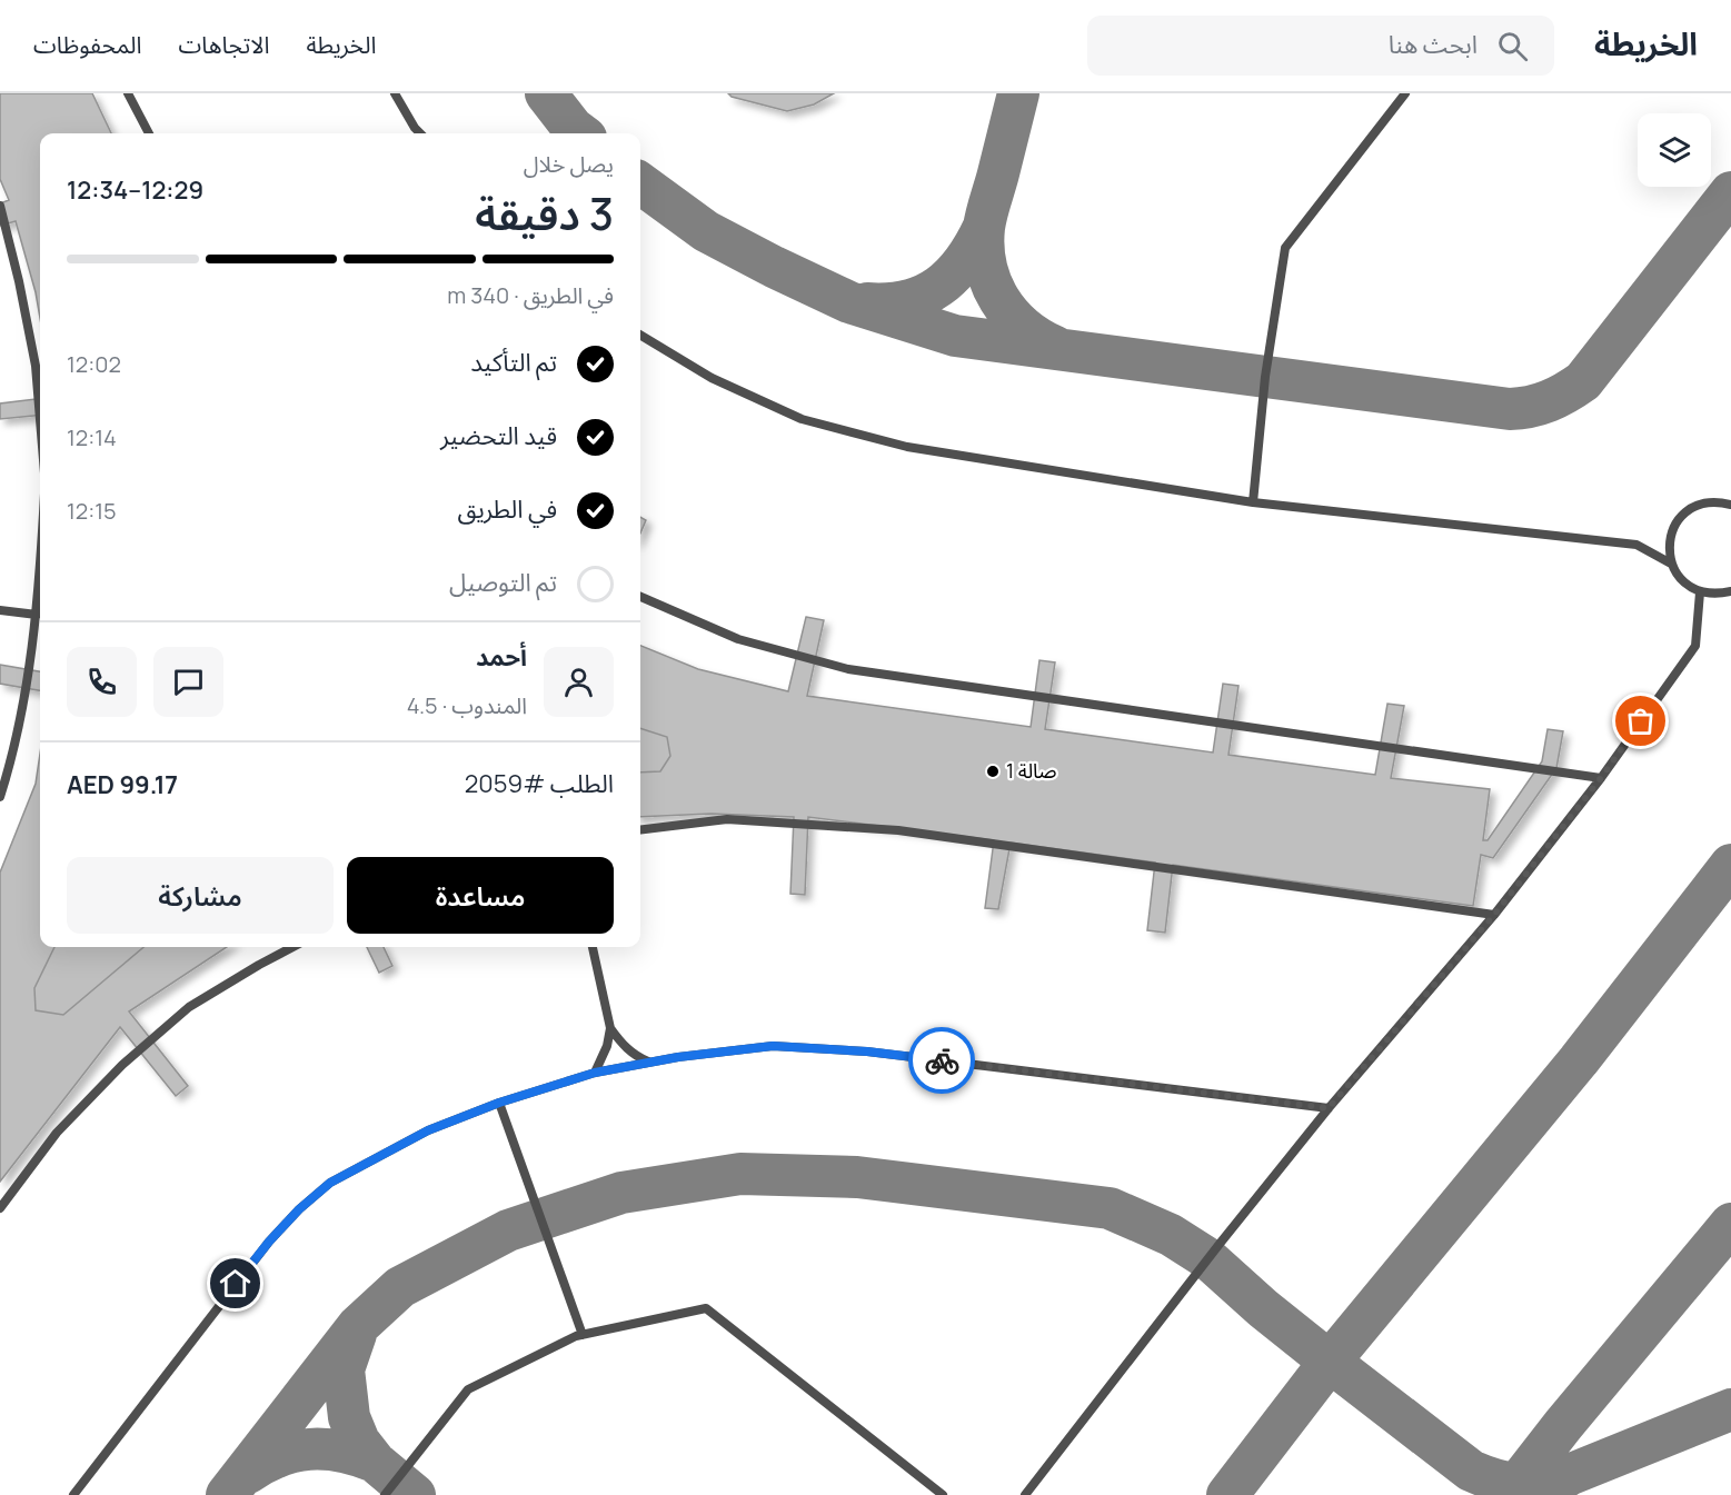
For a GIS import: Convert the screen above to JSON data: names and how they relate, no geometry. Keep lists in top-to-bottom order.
{
  "places": ["صالة 1"],
  "page": {
    "header": "الخريطة",
    "search": "ابحث هنا",
    "nav": ["الخريطة", "الاتجاهات", "المحفوظات"],
    "heading": ["3 دقيقة", "يصل خلال", "12:29–12:34"],
    "panel": [
      "أحمد",
      "المندوب · 4.5",
      "الطلب #2059",
      "AED 99.17"
    ],
    "bar": "في الطريق · 340 m",
    "list": [
      ["تم التأكيد", "12:02"],
      ["قيد التحضير", "12:14"],
      ["في الطريق", "12:15"],
      "تم التوصيل"
    ],
    "buttons": ["مساعدة", "مشاركة"]
  }
}
